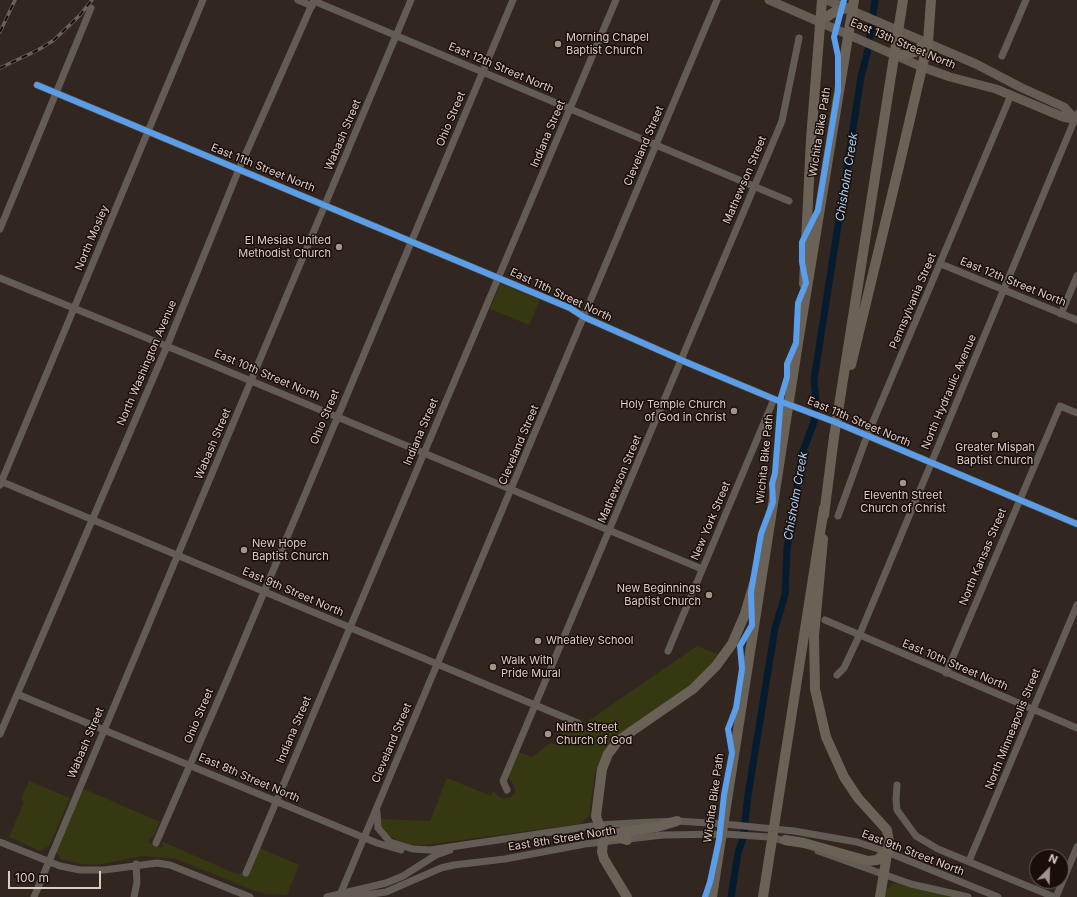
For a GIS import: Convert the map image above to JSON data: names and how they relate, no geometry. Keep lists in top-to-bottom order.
{
  "streets": {
    "main road": ["East 13th Street North"],
    "street": [
      "East 12th Street North",
      "Ohio Street",
      "Indiana Street",
      "Wabash Street",
      "Cleveland Street",
      "East 11th Street North",
      "Mathewson Street",
      "North Mosley",
      "Pennsylvania Street",
      "North Washington Avenue",
      "East 10th Street North",
      "North Hydraulic Avenue",
      "New York Street",
      "North Kansas Street",
      "East 9th Street North",
      "North Minneapolis Street",
      "East 8th Street North"
    ],
    "cycle path": ["Wichita Bike Path"]
  },
  "crossings": [
    ["East 13th Street North", "Pennsylvania Street"],
    ["East 13th Street North", "North Hydraulic Avenue"],
    ["East 12th Street North", "Ohio Street"],
    ["East 12th Street North", "Indiana Street"],
    ["East 12th Street North", "Wabash Street"],
    ["East 12th Street North", "Cleveland Street"],
    ["East 12th Street North", "Mathewson Street"],
    ["East 12th Street North", "Pennsylvania Street"],
    ["East 12th Street North", "North Washington Avenue"],
    ["East 12th Street North", "North Hydraulic Avenue"],
    ["Ohio Street", "East 11th Street North"],
    ["Ohio Street", "East 10th Street North"],
    ["Ohio Street", "East 9th Street North"],
    ["Ohio Street", "East 8th Street North"],
    ["Indiana Street", "East 11th Street North"],
    ["Indiana Street", "East 10th Street North"],
    ["Indiana Street", "East 9th Street North"],
    ["Indiana Street", "East 8th Street North"],
    ["Wabash Street", "East 11th Street North"],
    ["Wabash Street", "East 10th Street North"],
    ["Wabash Street", "East 9th Street North"],
    ["Wabash Street", "East 8th Street North"],
    ["Cleveland Street", "East 11th Street North"],
    ["Cleveland Street", "East 10th Street North"],
    ["Cleveland Street", "East 9th Street North"],
    ["Cleveland Street", "East 8th Street North"],
    ["East 11th Street North", "Mathewson Street"],
    ["East 11th Street North", "North Mosley"],
    ["East 11th Street North", "Pennsylvania Street"],
    ["East 11th Street North", "North Washington Avenue"],
    ["East 11th Street North", "North Hydraulic Avenue"],
    ["East 11th Street North", "New York Street"],
    ["East 11th Street North", "North Kansas Street"],
    ["Mathewson Street", "East 10th Street North"],
    ["Mathewson Street", "East 9th Street North"],
    ["North Mosley", "East 10th Street North"],
    ["North Mosley", "East 9th Street North"],
    ["North Washington Avenue", "East 10th Street North"],
    ["North Washington Avenue", "East 9th Street North"],
    ["North Washington Avenue", "East 8th Street North"],
    ["East 10th Street North", "North Hydraulic Avenue"],
    ["East 10th Street North", "New York Street"],
    ["East 10th Street North", "North Kansas Street"],
    ["East 10th Street North", "North Minneapolis Street"],
    ["East 9th Street North", "East 8th Street North"]
  ],
  "water": ["Chisholm Creek"],
  "places": [
    "Morning Chapel Baptist Church",
    "El Mesias United Methodist Church",
    "Holy Temple Church of God in Christ",
    "Greater Mispah Baptist Church",
    "Eleventh Street Church of Christ",
    "New Hope Baptist Church",
    "New Beginnings Baptist Church",
    "Wheatley School",
    "Walk With Pride Mural",
    "Ninth Street Church of God"
  ],
  "scale_bar": "100 m",
  "north": "top right"
}
